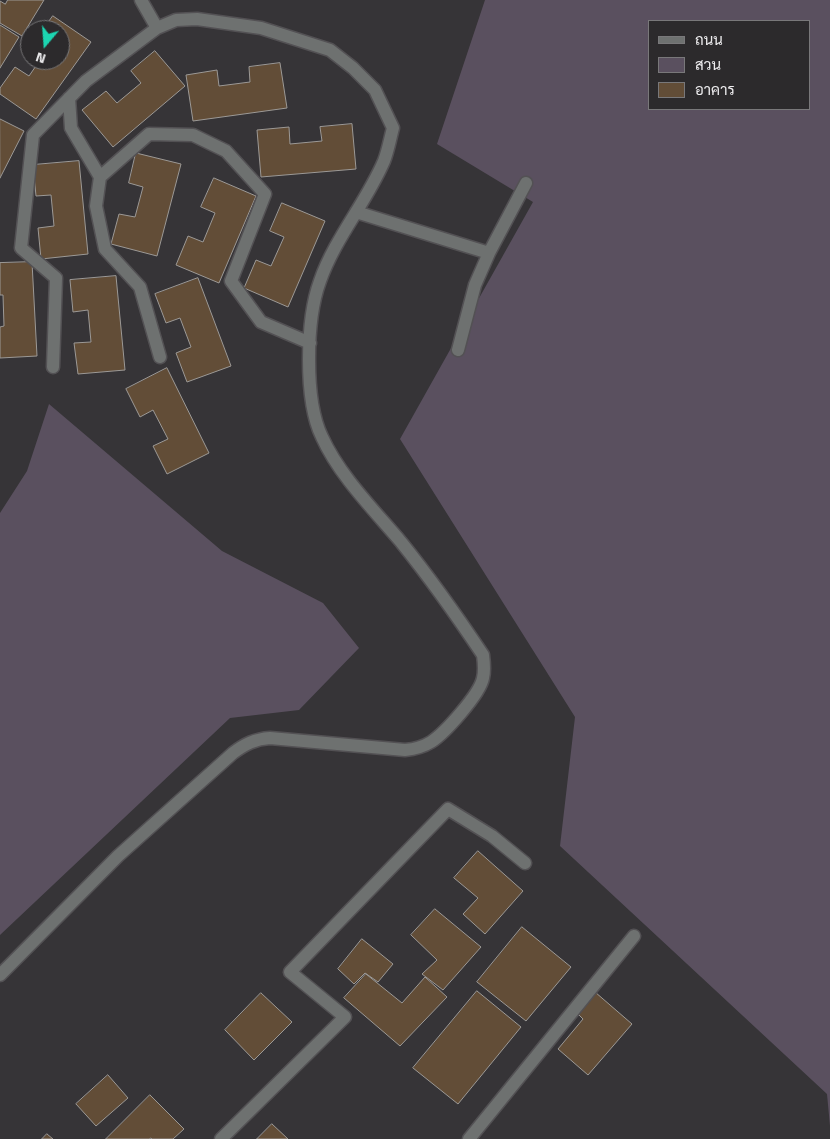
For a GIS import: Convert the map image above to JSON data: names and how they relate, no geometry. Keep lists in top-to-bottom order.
{
  "legend": ["ถนน", "สวน", "อาคาร"],
  "north": "bottom"
}
